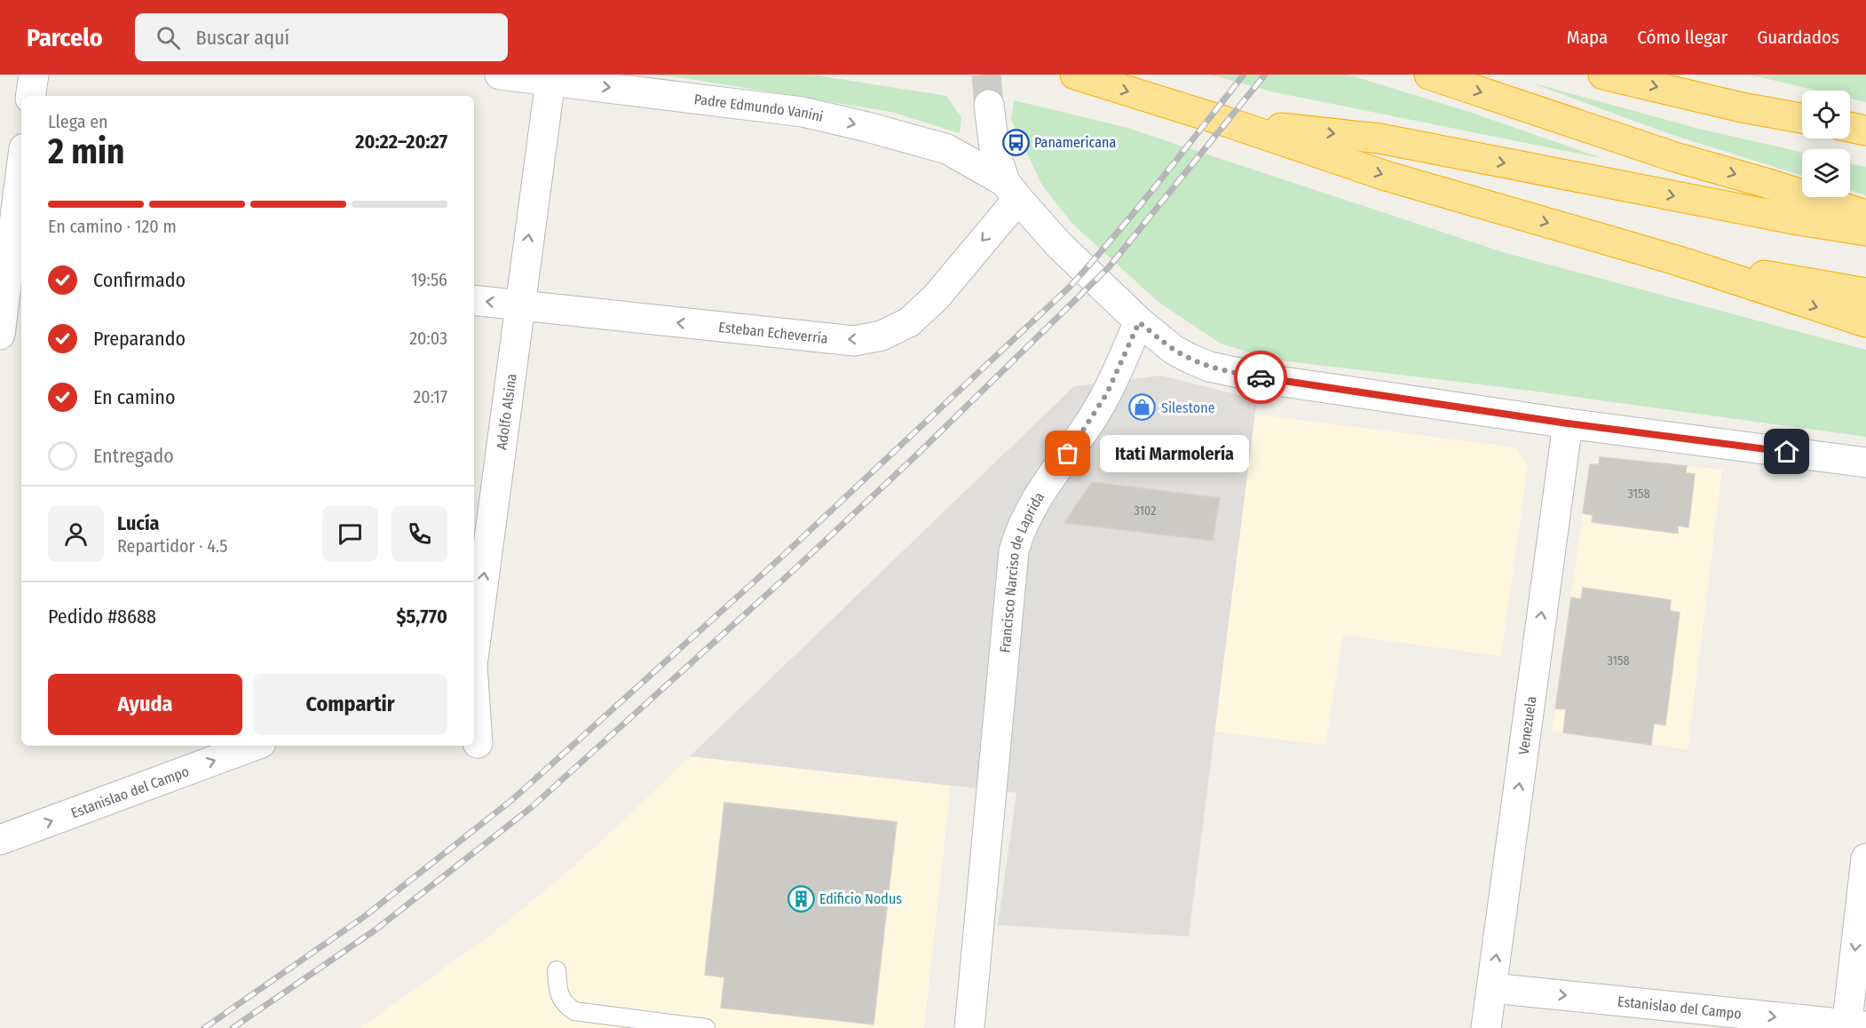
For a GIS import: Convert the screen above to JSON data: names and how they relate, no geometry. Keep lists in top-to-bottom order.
{
  "streets": {
    "street": [
      "Padre Edmundo Vanini",
      "Esteban Echeverría",
      "Adolfo Alsina",
      "Francisco Narciso de Laprida",
      "Venezuela",
      "Estanislao del Campo"
    ]
  },
  "crossings": [
    ["Padre Edmundo Vanini", "Esteban Echeverría"],
    ["Padre Edmundo Vanini", "Adolfo Alsina"],
    ["Esteban Echeverría", "Adolfo Alsina"],
    ["Venezuela", "Estanislao del Campo"]
  ],
  "one_way": [
    "Padre Edmundo Vanini",
    "Esteban Echeverría",
    "Adolfo Alsina",
    "Venezuela",
    "Estanislao del Campo"
  ],
  "places": {
    "bus stop": ["Panamericana"],
    "shop": ["Silestone"],
    "other": ["Itati Marmolería"],
    "building": ["Edificio Nodus"]
  },
  "house_numbers": ["3158", "3102", "3158"],
  "page": {
    "header": "Parcelo",
    "search": "Buscar aquí",
    "nav": ["Mapa", "Cómo llegar", "Guardados"],
    "heading": ["2 min", "Llega en", "20:22–20:27"],
    "panel": [
      "Lucía",
      "Repartidor · 4.5",
      "Pedido #8688",
      "$5,770"
    ],
    "bar": "En camino · 120 m",
    "list": [
      ["Confirmado", "19:56"],
      ["Preparando", "20:03"],
      ["En camino", "20:17"],
      "Entregado"
    ],
    "bubble": "Itati Marmolería",
    "buttons": ["Ayuda", "Compartir"]
  }
}
